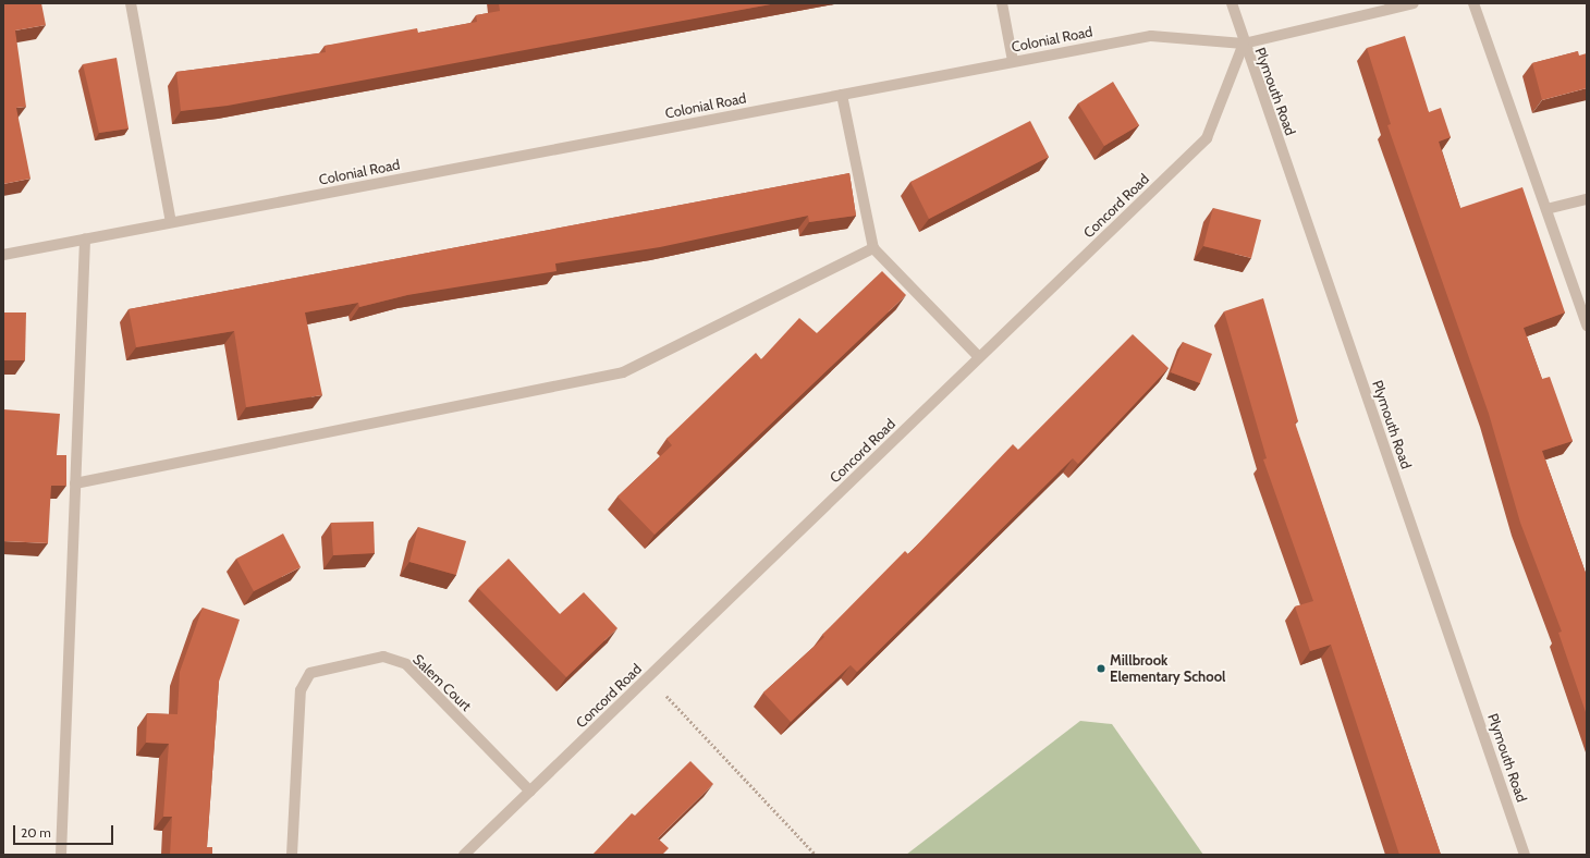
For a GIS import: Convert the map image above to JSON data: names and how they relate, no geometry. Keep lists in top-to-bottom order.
{
  "streets": {
    "street": [
      "Colonial Road",
      "Plymouth Road",
      "Concord Road",
      "Salem Court"
    ]
  },
  "crossings": [
    ["Colonial Road", "Plymouth Road"],
    ["Colonial Road", "Concord Road"],
    ["Plymouth Road", "Concord Road"],
    ["Concord Road", "Salem Court"]
  ],
  "places": ["Millbrook Elementary School"],
  "scale_bar": "20 m"
}
